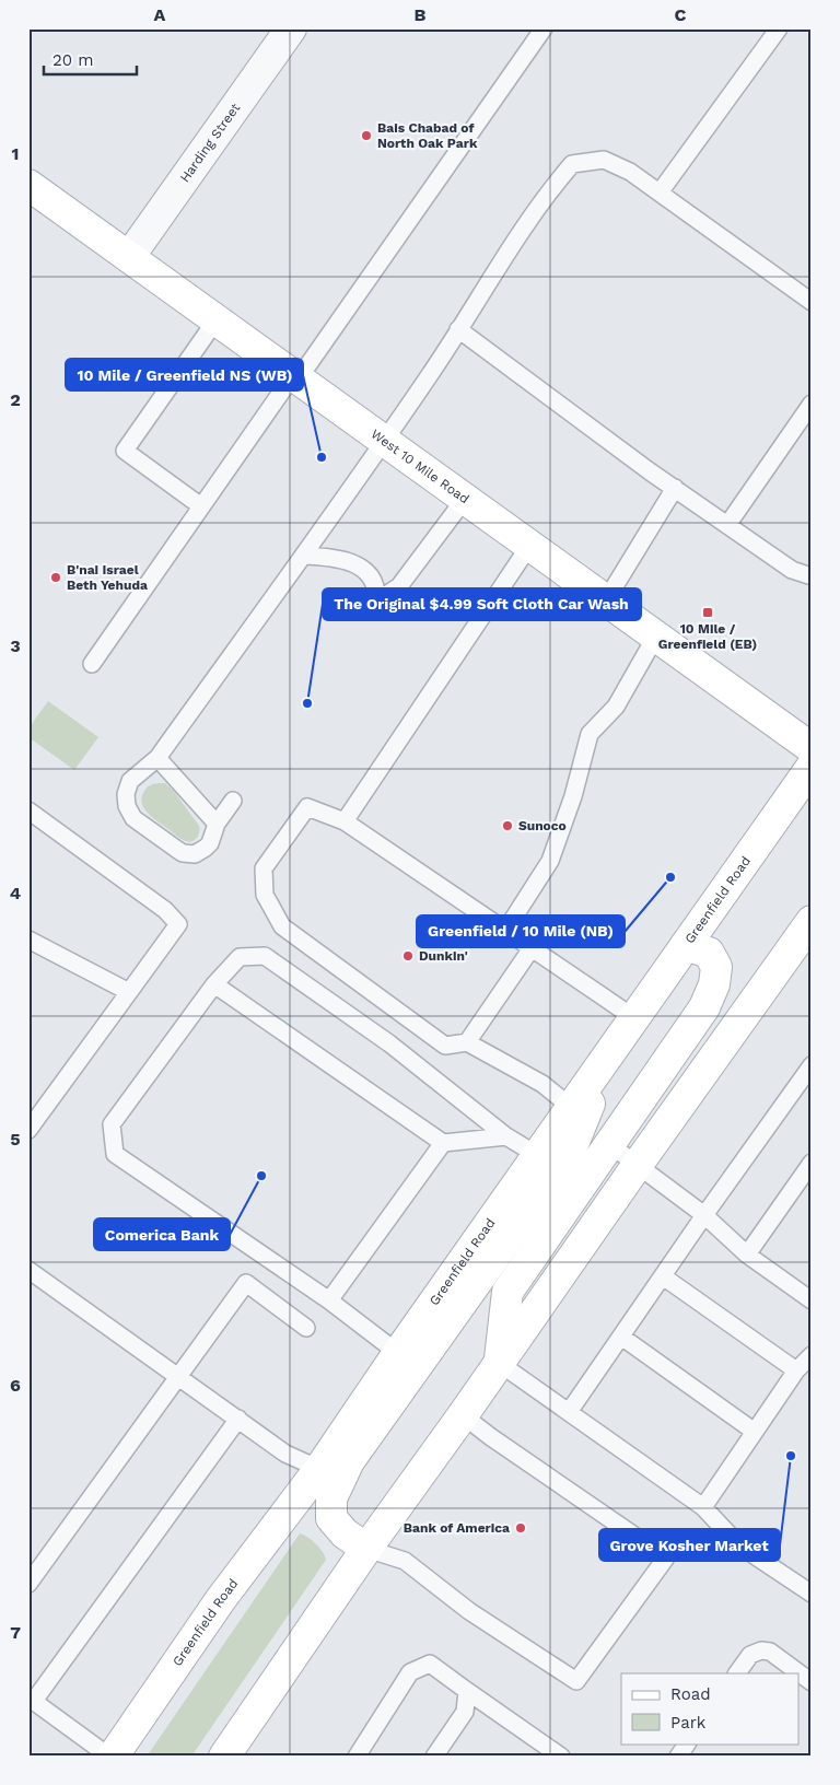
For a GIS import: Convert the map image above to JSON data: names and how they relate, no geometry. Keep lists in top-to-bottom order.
{
  "streets": {
    "main road": ["West 10 Mile Road", "Greenfield Road"],
    "street": ["Harding Street"]
  },
  "crossings": [
    ["Harding Street", "West 10 Mile Road"]
  ],
  "places": {
    "other": [
      "Bais Chabad of North Oak Park",
      "10 Mile / Greenfield NS (WB)",
      "B'nai Israel Beth Yehuda",
      "The Original $4.99 Soft Cloth Car Wash",
      "Sunoco",
      "Greenfield / 10 Mile (NB)",
      "Dunkin'",
      "Comerica Bank",
      "Grove Kosher Market",
      "Bank of America"
    ],
    "transit": ["10 Mile / Greenfield (EB)"]
  },
  "legend": ["Road", "Park"],
  "scale_bar": "20 m",
  "grid": {
    "columns": ["A", "B", "C"],
    "rows": [
      "1",
      "2",
      "3",
      "4",
      "5",
      "6",
      "7"
    ]
  }
}
